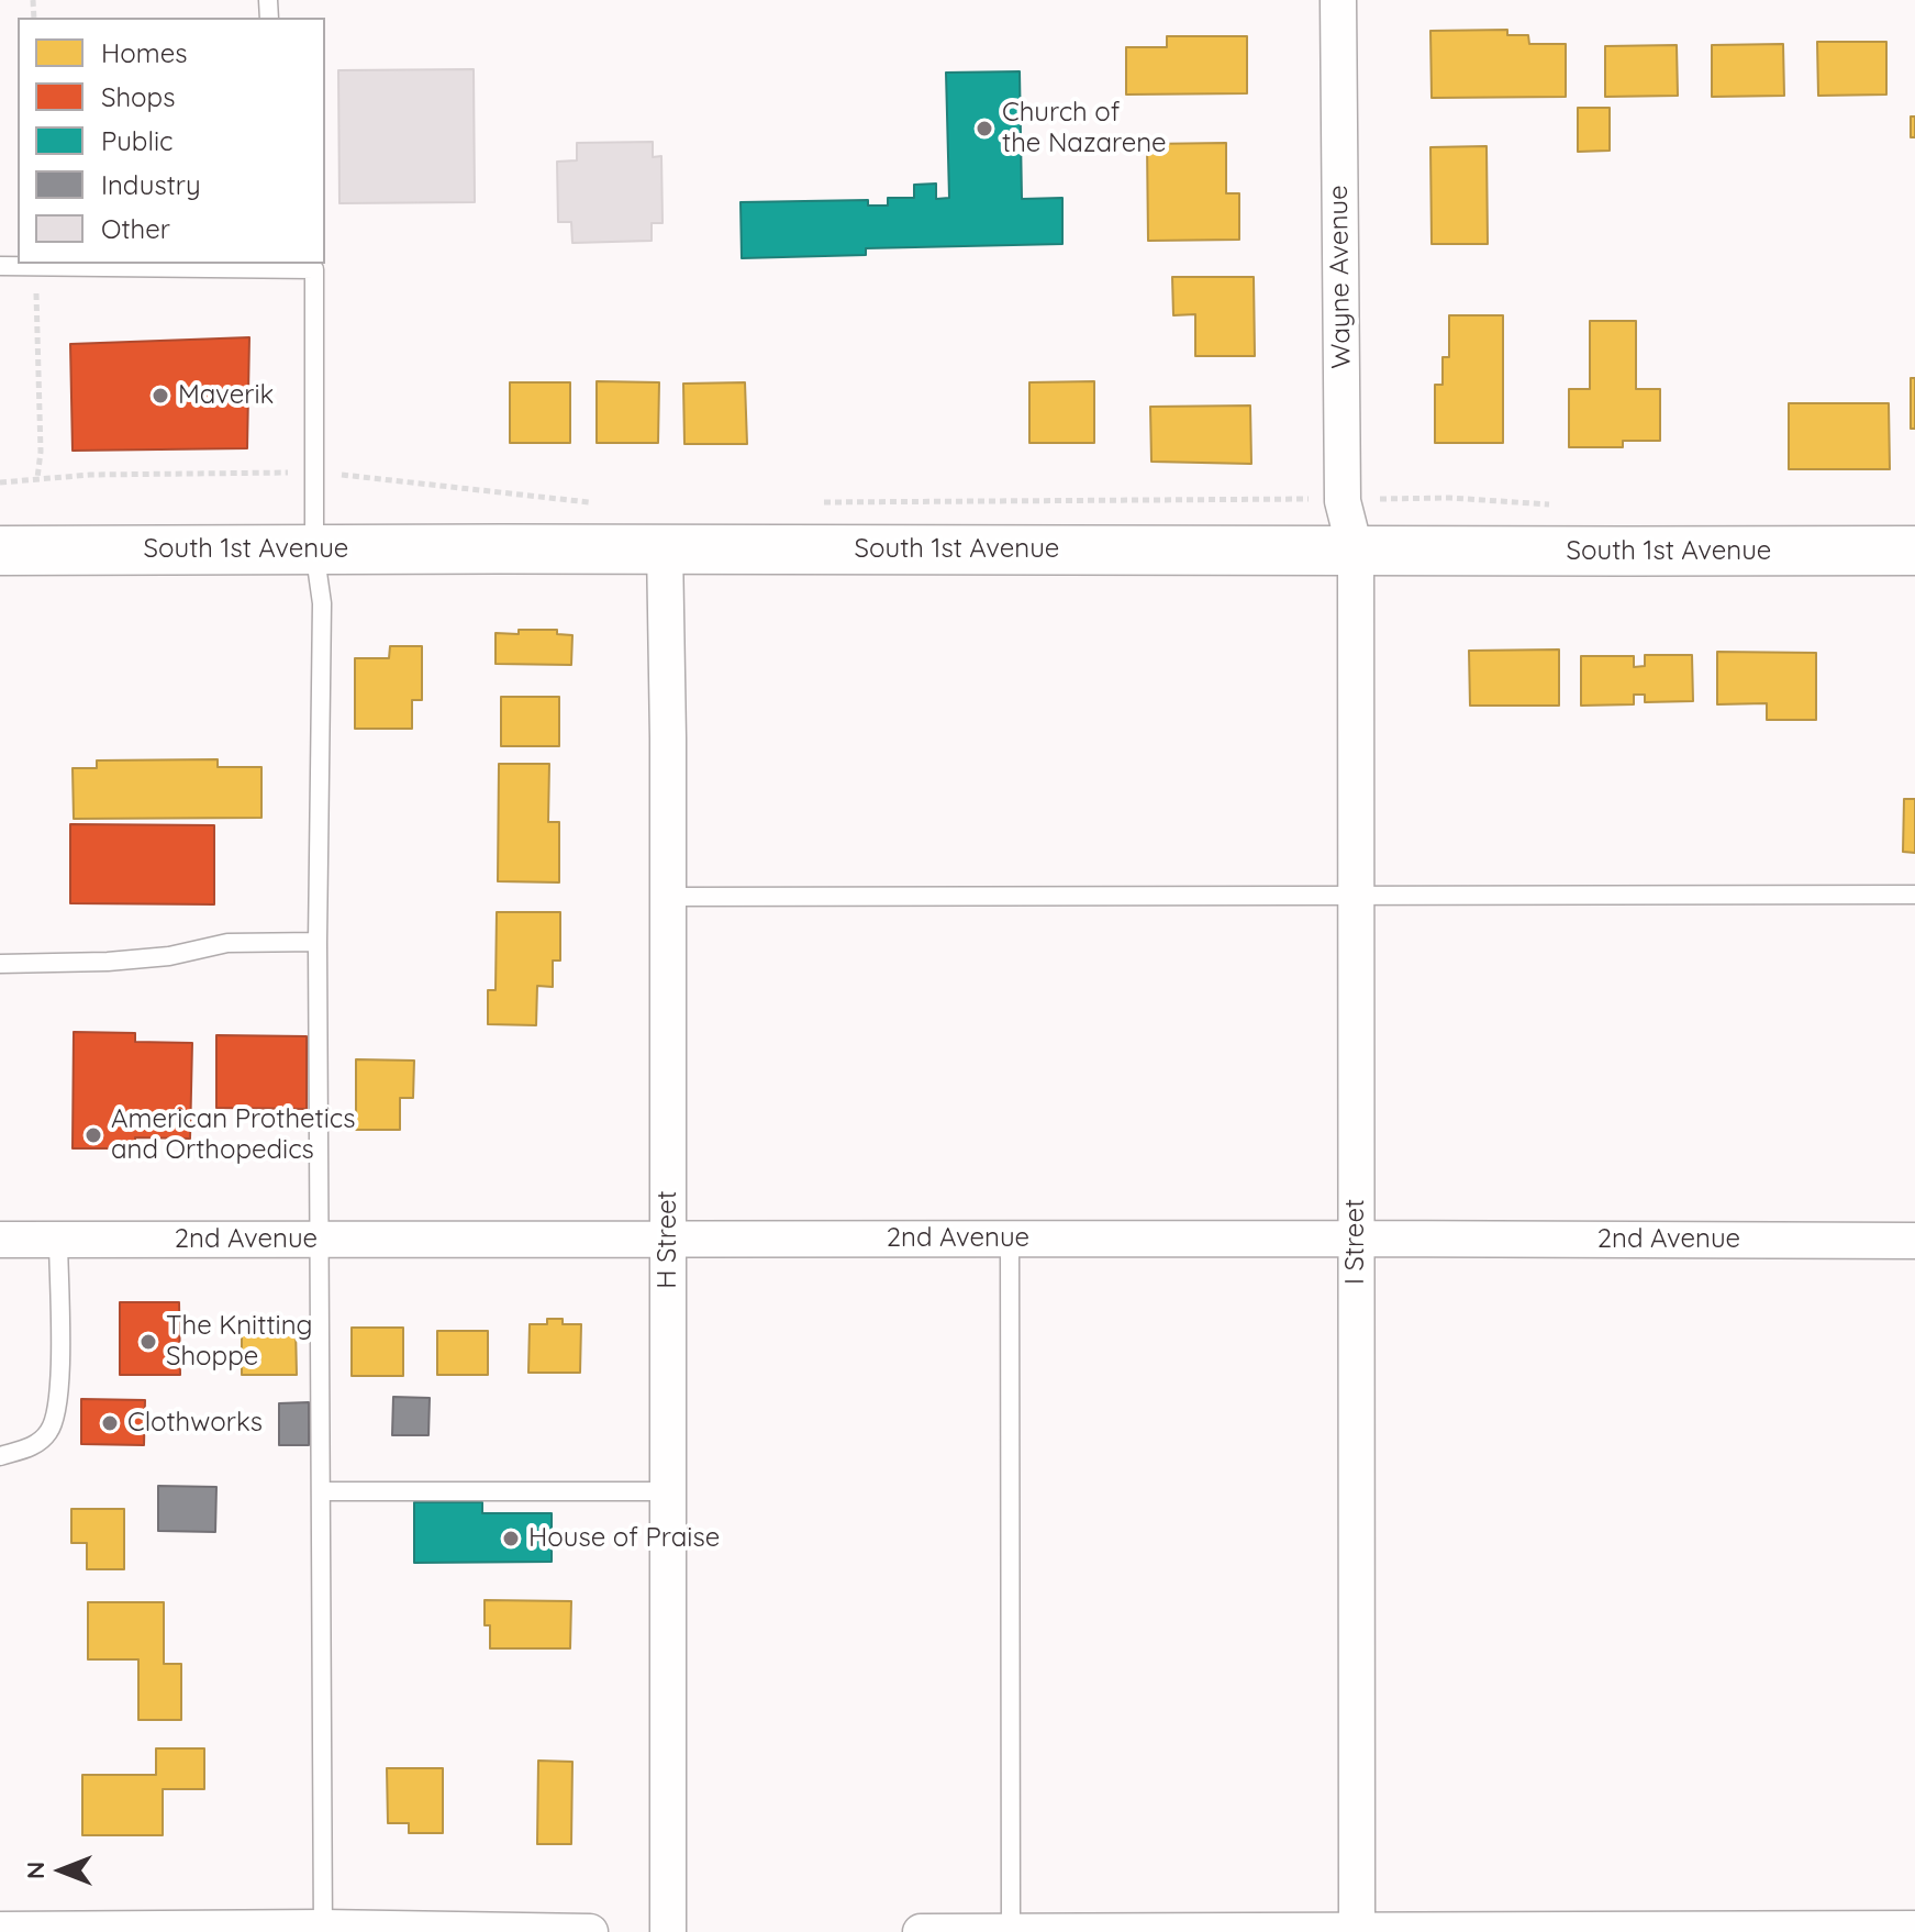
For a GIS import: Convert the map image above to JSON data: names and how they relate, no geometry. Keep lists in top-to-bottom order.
{
  "streets": {
    "main road": ["South 1st Avenue"],
    "street": [
      "Wayne Avenue",
      "2nd Avenue",
      "H Street",
      "I Street"
    ]
  },
  "crossings": [
    ["Wayne Avenue", "South 1st Avenue"],
    ["Wayne Avenue", "I Street"],
    ["South 1st Avenue", "H Street"],
    ["South 1st Avenue", "I Street"],
    ["2nd Avenue", "H Street"],
    ["2nd Avenue", "I Street"]
  ],
  "places": [
    "Church of the Nazarene",
    "Maverik",
    "American Prothetics and Orthopedics",
    "The Knitting Shoppe",
    "Clothworks",
    "House of Praise"
  ],
  "legend": [
    "Homes",
    "Shops",
    "Public",
    "Industry",
    "Other"
  ],
  "north": "left"
}
